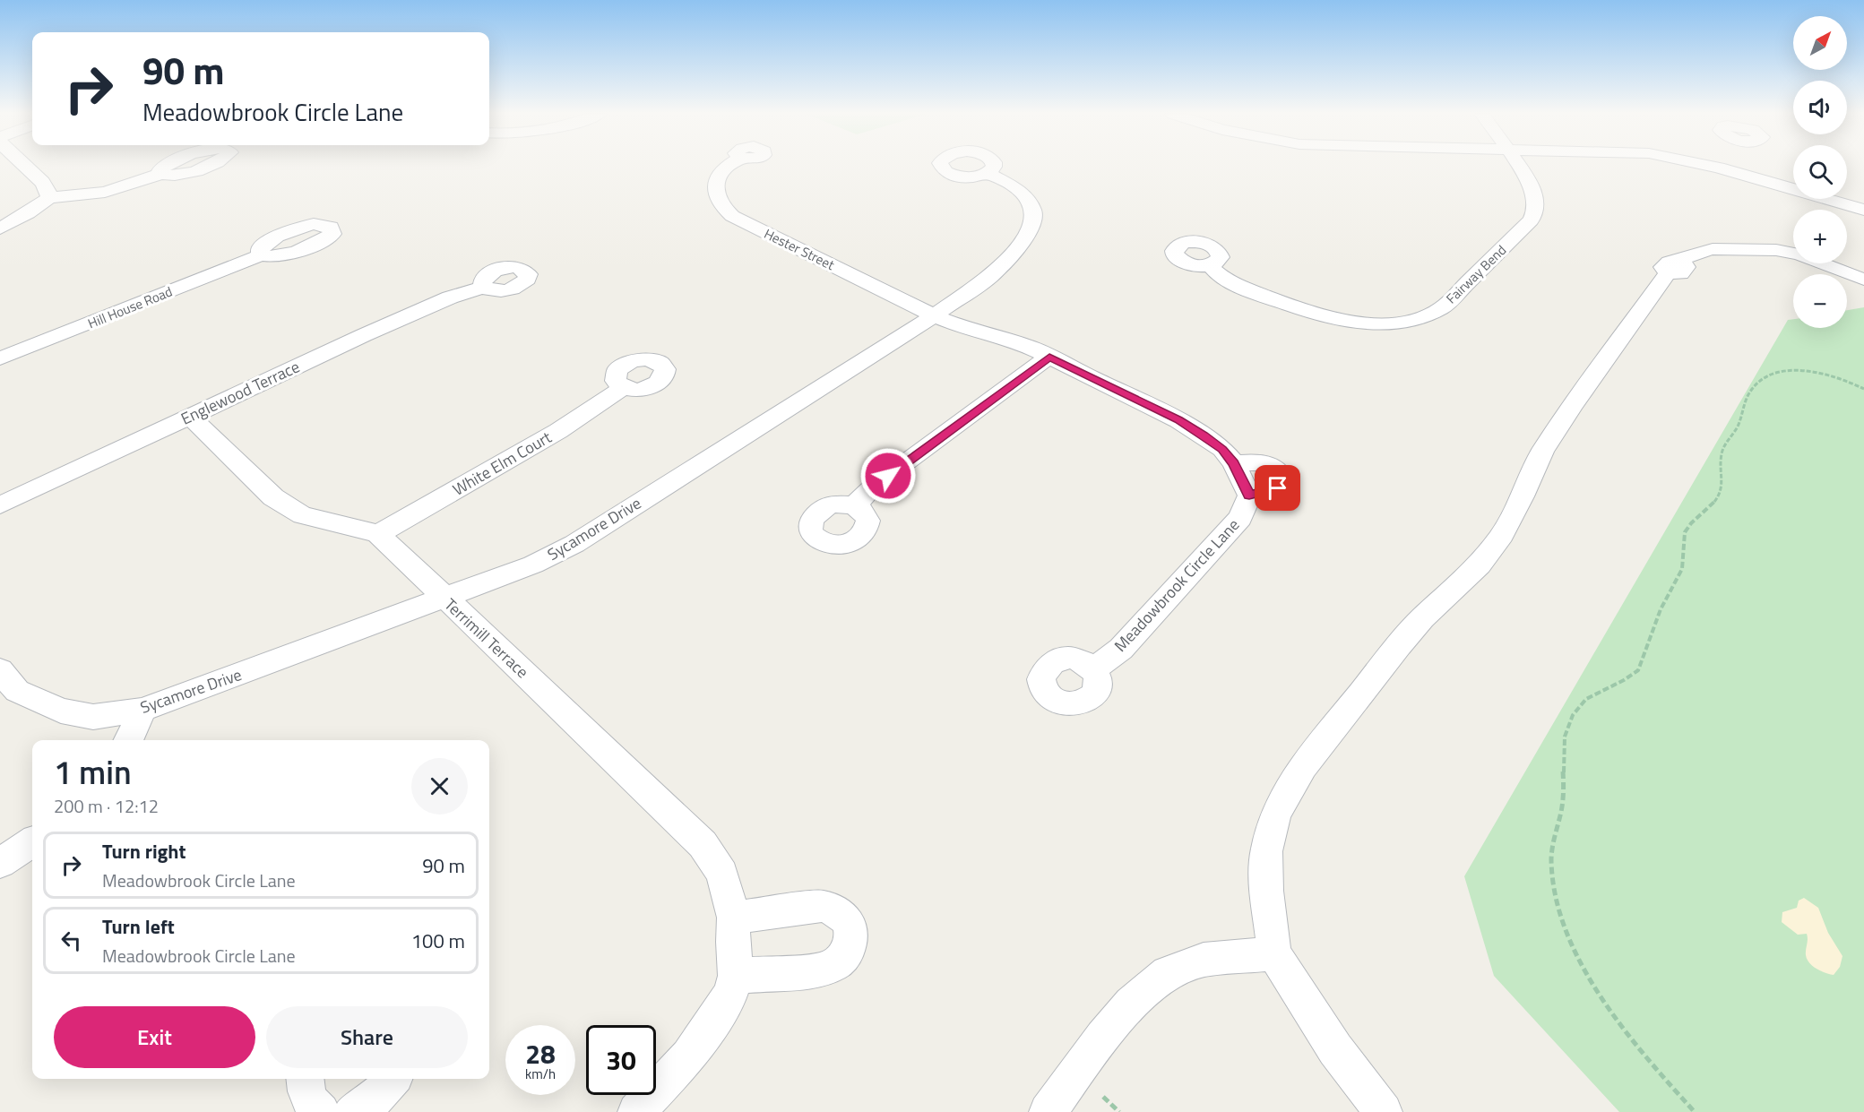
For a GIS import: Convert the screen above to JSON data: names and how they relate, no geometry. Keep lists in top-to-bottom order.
{
  "streets": {
    "street": [
      "Hester Street",
      "Fairway Bend",
      "Hill House Road",
      "Englewood Terrace",
      "White Elm Court",
      "Sycamore Drive",
      "Meadowbrook Circle Lane",
      "Terrimill Terrace"
    ]
  },
  "crossings": [
    ["Hester Street", "Sycamore Drive"],
    ["Englewood Terrace", "Terrimill Terrace"],
    ["White Elm Court", "Terrimill Terrace"],
    ["Sycamore Drive", "Terrimill Terrace"]
  ],
  "north": "top right",
  "page": {
    "map_buttons": ["+", "−"],
    "turn": ["90 m", "Meadowbrook Circle Lane"],
    "heading": ["1 min", "200 m · 12:12"],
    "list": [
      {
        "name": "Turn right",
        "note": "Meadowbrook Circle Lane",
        "value": "90 m"
      },
      {
        "name": "Turn left",
        "note": "Meadowbrook Circle Lane",
        "value": "100 m"
      }
    ],
    "buttons": ["Exit", "Share"],
    "speed": "28 km/h",
    "limit": "30"
  }
}
